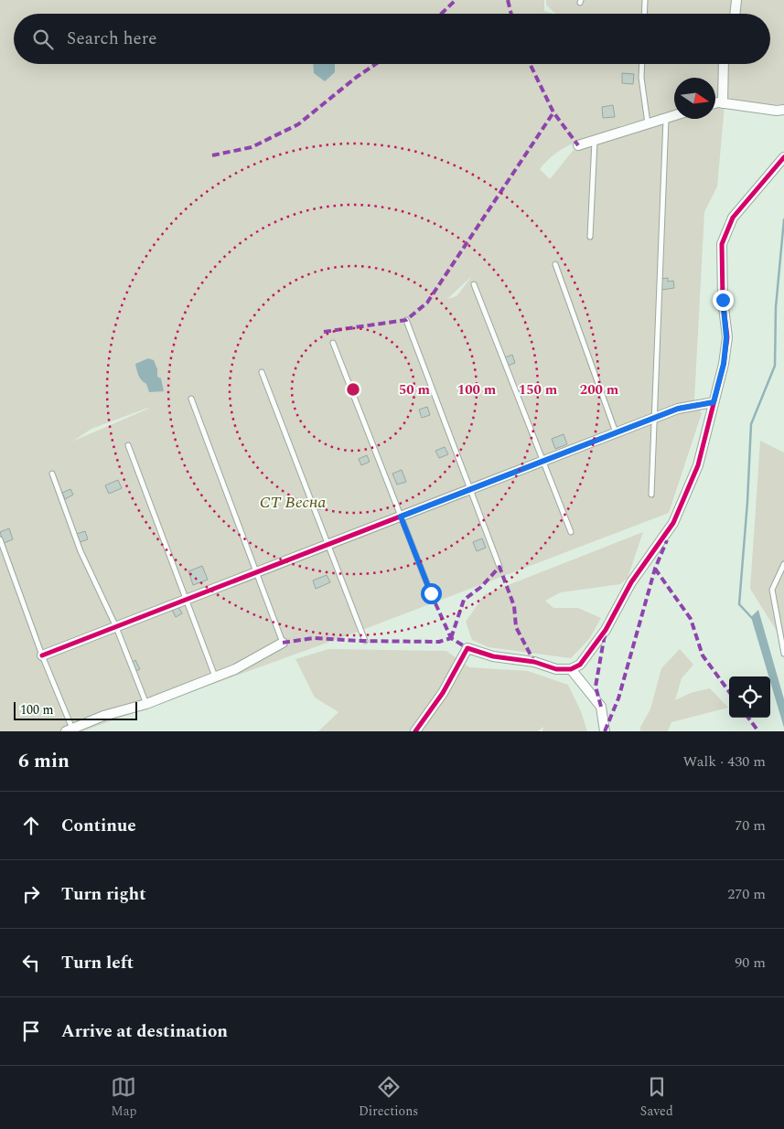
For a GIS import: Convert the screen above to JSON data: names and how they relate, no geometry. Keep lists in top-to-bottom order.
{
  "parks": ["СТ Весна"],
  "scale_bar": "100 m",
  "north": "right",
  "page": {
    "search": "Search here",
    "scale": "100 m",
    "heading": ["6 min", "Walk · 430 m"],
    "list": [
      ["Continue", "70 m"],
      ["Turn right", "270 m"],
      ["Turn left", "90 m"],
      "Arrive at destination"
    ],
    "nav": ["Map", "Directions", "Saved"]
  },
  "rings": [
    "50 m",
    "100 m",
    "150 m",
    "200 m"
  ]
}
